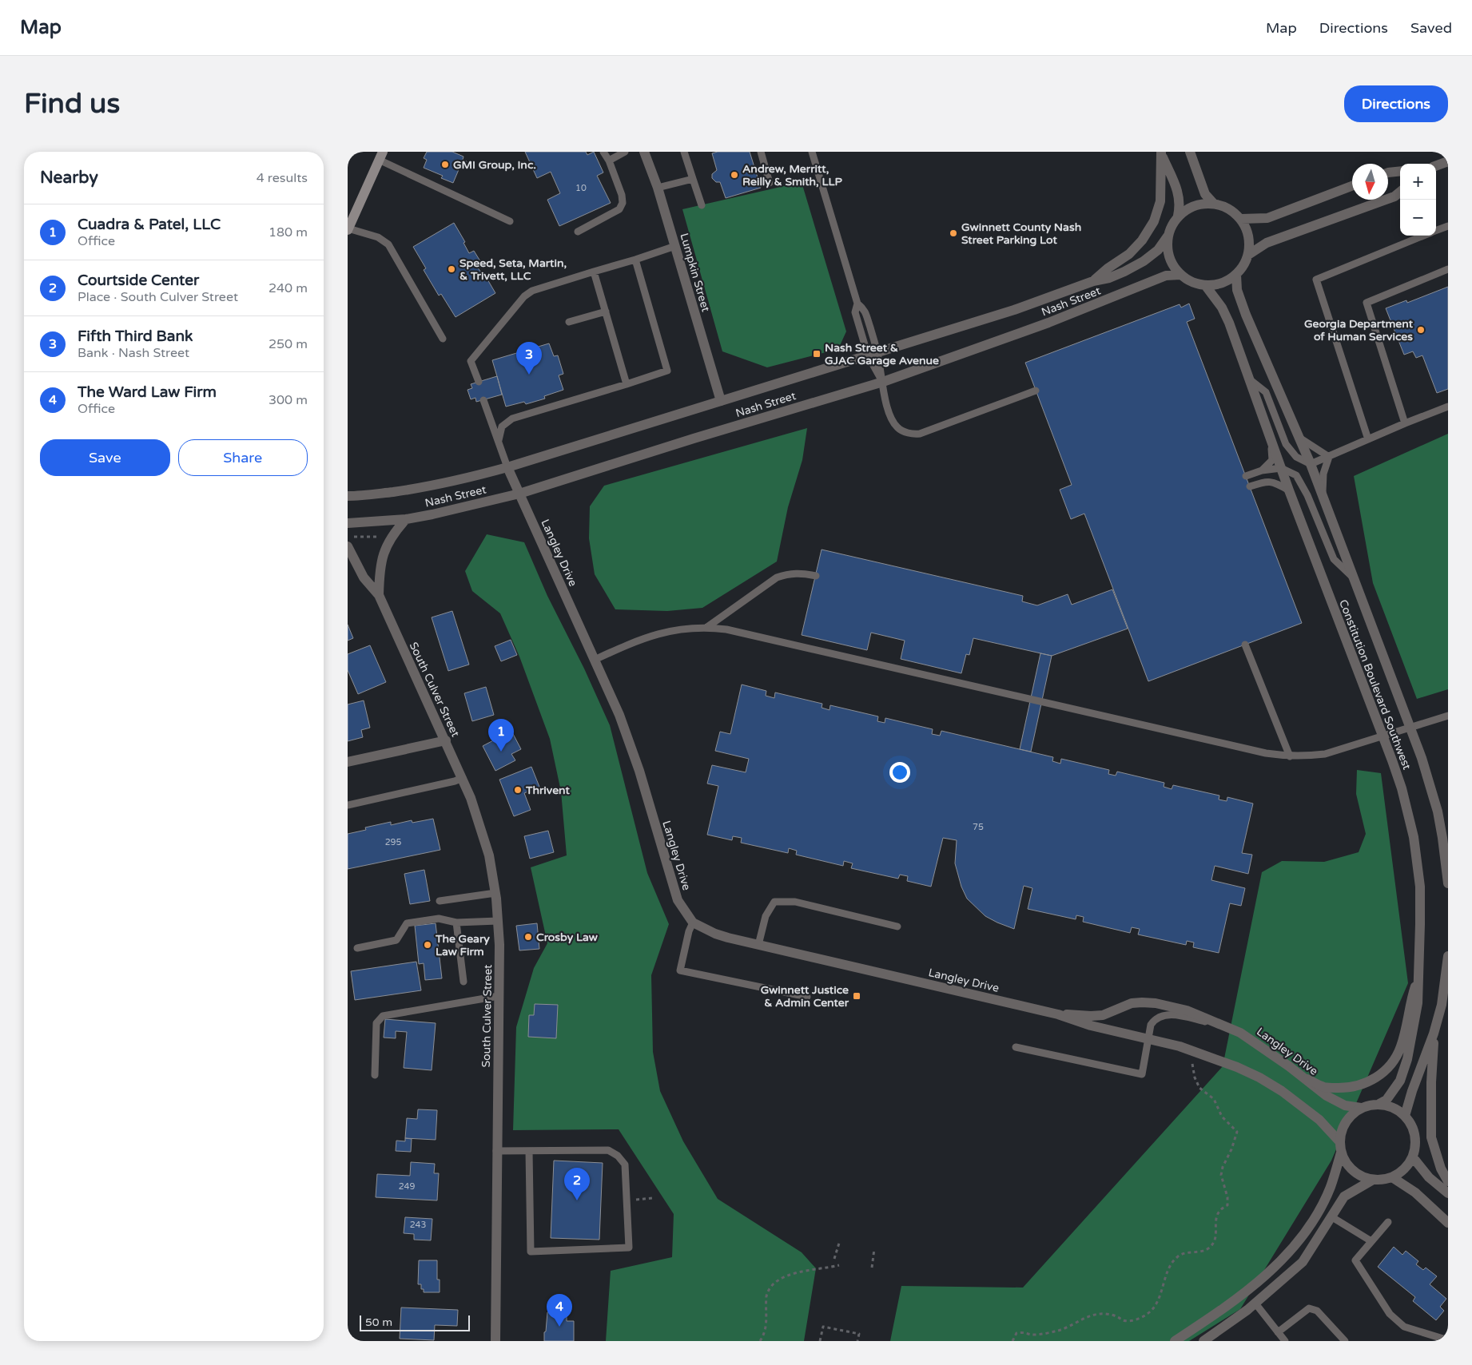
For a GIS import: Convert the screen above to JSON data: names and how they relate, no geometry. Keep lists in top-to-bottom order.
{
  "streets": {
    "street": [
      "Lumpkin Street",
      "Nash Street",
      "Langley Drive",
      "Constitution Boulevard Southwest",
      "South Culver Street"
    ]
  },
  "crossings": [
    ["Lumpkin Street", "Nash Street"],
    ["Nash Street", "Langley Drive"],
    ["Nash Street", "Constitution Boulevard Southwest"],
    ["Langley Drive", "Constitution Boulevard Southwest"]
  ],
  "places": {
    "other": [
      "GMI Group, Inc.",
      "Andrew, Merritt, Reilly & Smith, LLP",
      "Gwinnett County Nash Street Parking Lot",
      "Speed, Seta, Martin, & Trivett, LLC",
      "Georgia Department of Human Services",
      "Thrivent",
      "Crosby Law",
      "The Geary Law Firm"
    ],
    "transit": ["Nash Street & GJAC Garage Avenue", "Gwinnett Justice & Admin Center"]
  },
  "house_numbers": [
    "10",
    "75",
    "295",
    "249",
    "243"
  ],
  "scale_bar": "50 m",
  "north": "bottom",
  "page": {
    "header": "Map",
    "nav": ["Map", "Directions", "Saved"],
    "buttons": [
      "Directions",
      ["Save", "Share"]
    ],
    "title": "Find us",
    "heading": ["Nearby", "4 results"],
    "map_buttons": ["+", "−"],
    "list": [
      {
        "mark": "1",
        "name": "Cuadra & Patel, LLC",
        "note": "Office",
        "value": "180 m"
      },
      {
        "mark": "2",
        "name": "Courtside Center",
        "note": "Place · South Culver Street",
        "value": "240 m"
      },
      {
        "mark": "3",
        "name": "Fifth Third Bank",
        "note": "Bank · Nash Street",
        "value": "250 m"
      },
      {
        "mark": "4",
        "name": "The Ward Law Firm",
        "note": "Office",
        "value": "300 m"
      }
    ],
    "pins": [
      "3",
      "1",
      "2",
      "4"
    ],
    "scale": "50 m"
  }
}
